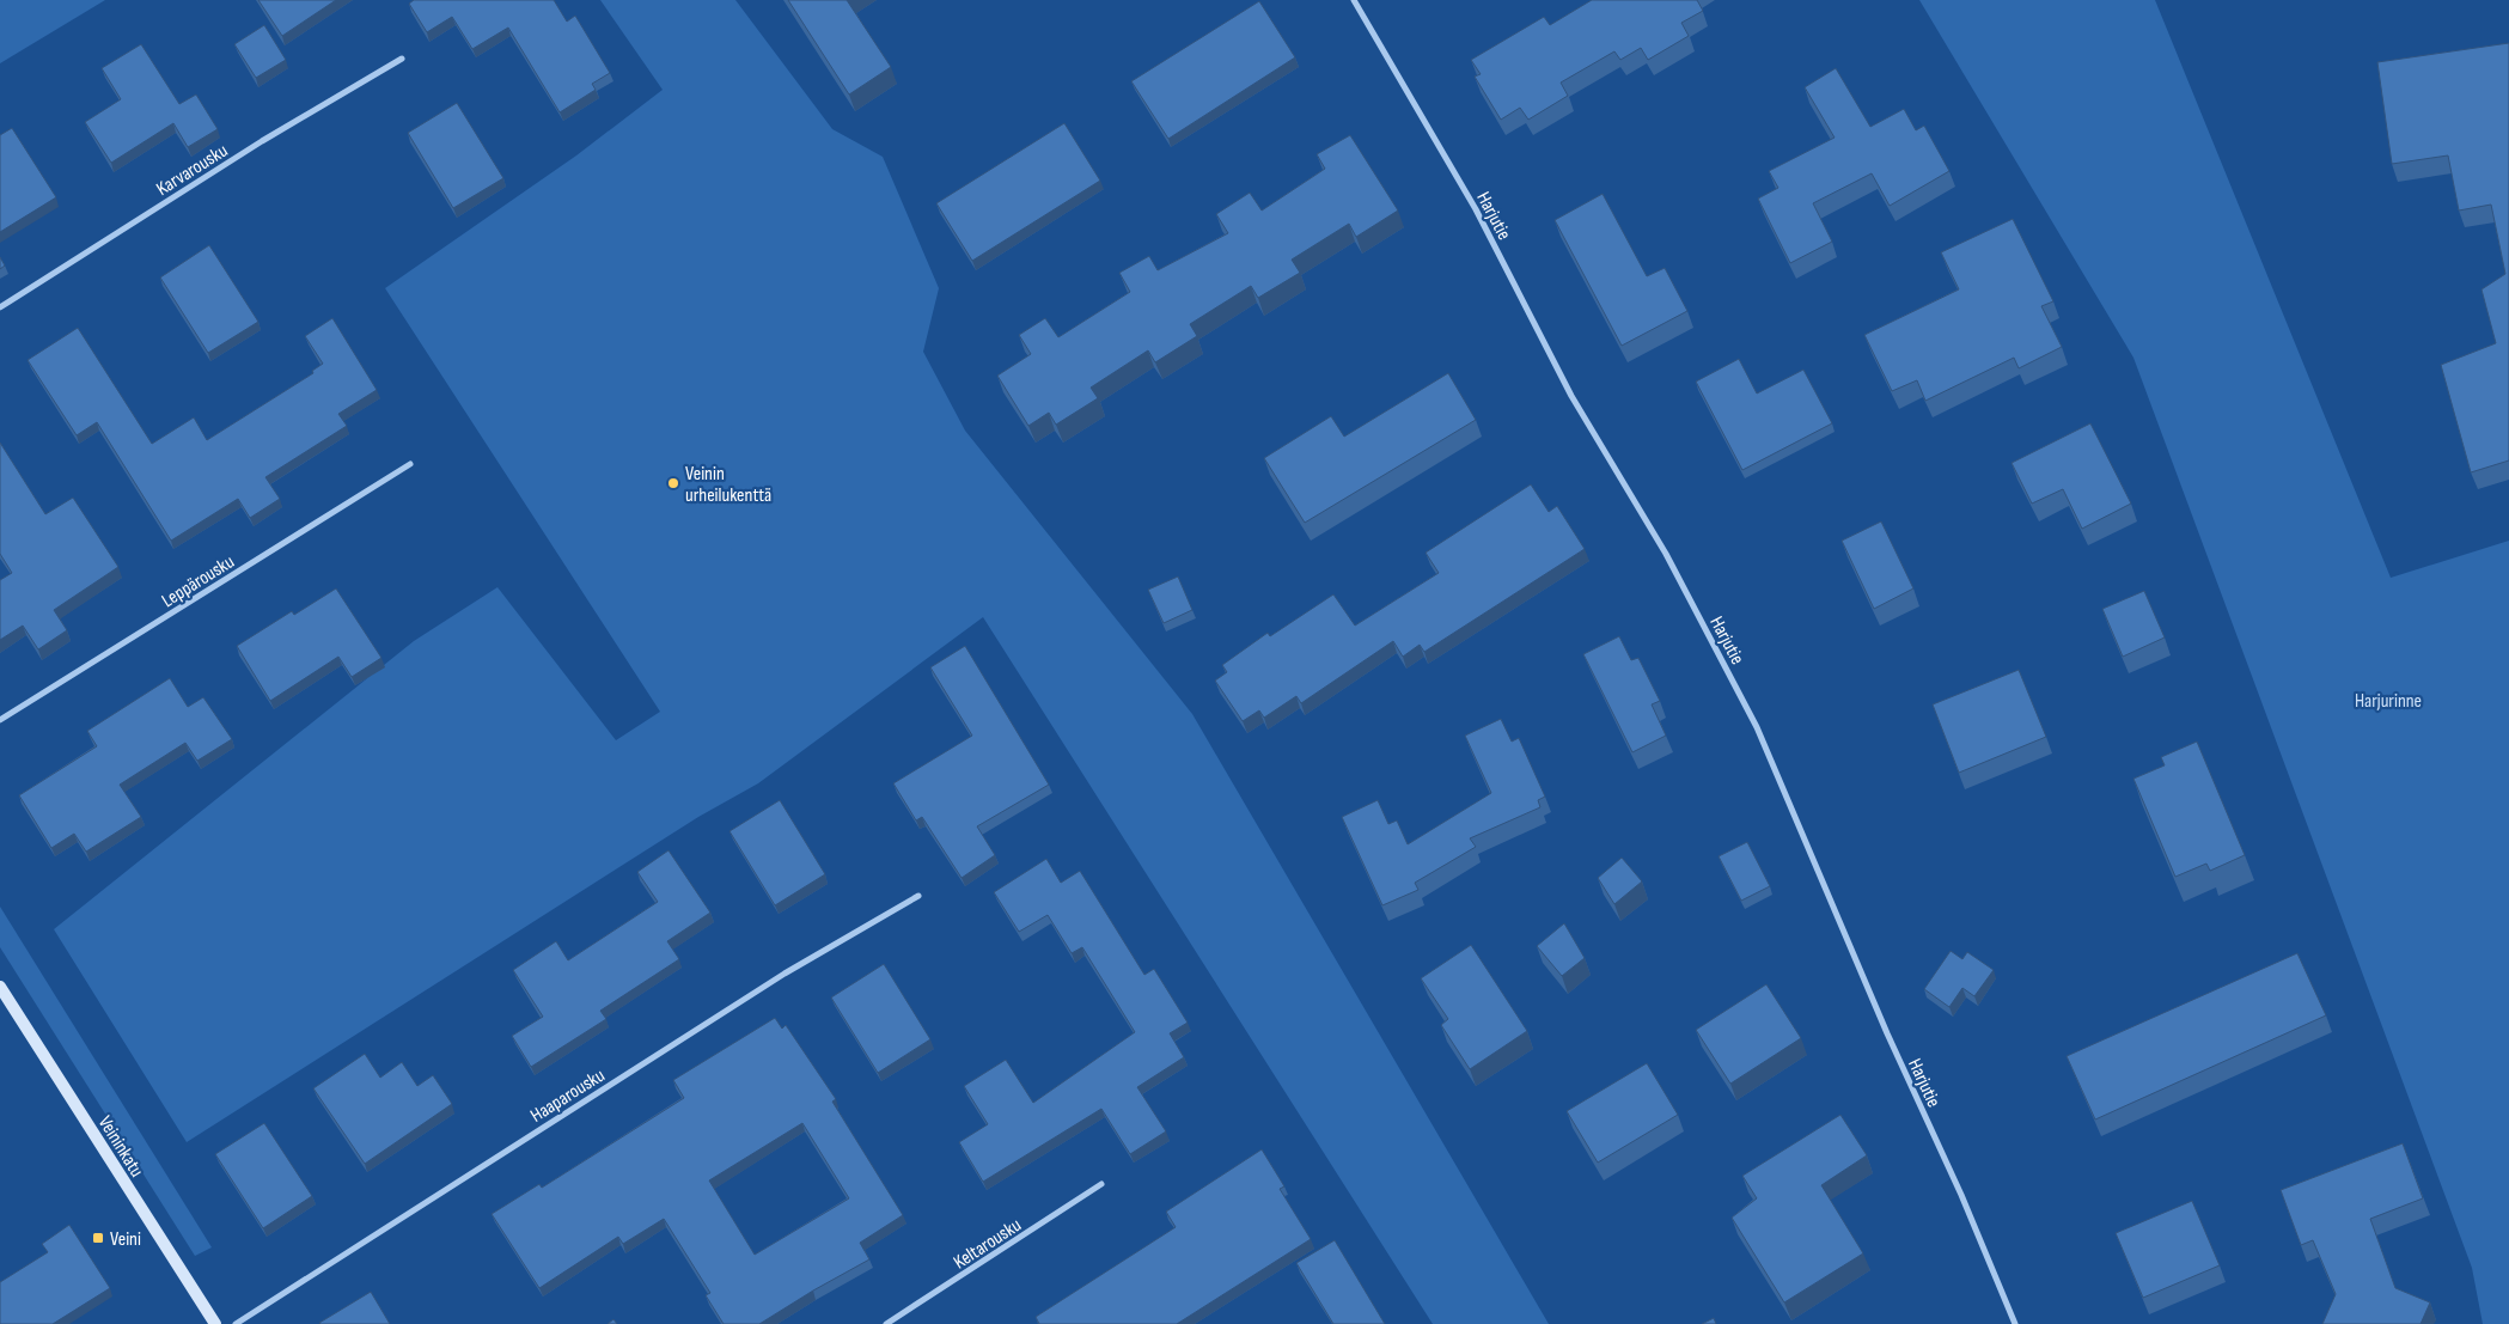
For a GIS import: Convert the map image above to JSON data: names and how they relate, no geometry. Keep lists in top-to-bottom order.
{
  "streets": {
    "street": [
      "Karvarousku",
      "Harjutie",
      "Leppärousku",
      "Haaparousku",
      "Veininkatu",
      "Keltarousku"
    ]
  },
  "parks": ["Harjurinne"],
  "places": {
    "other": ["Veinin urheilukenttä"],
    "transit": ["Veini"]
  }
}
